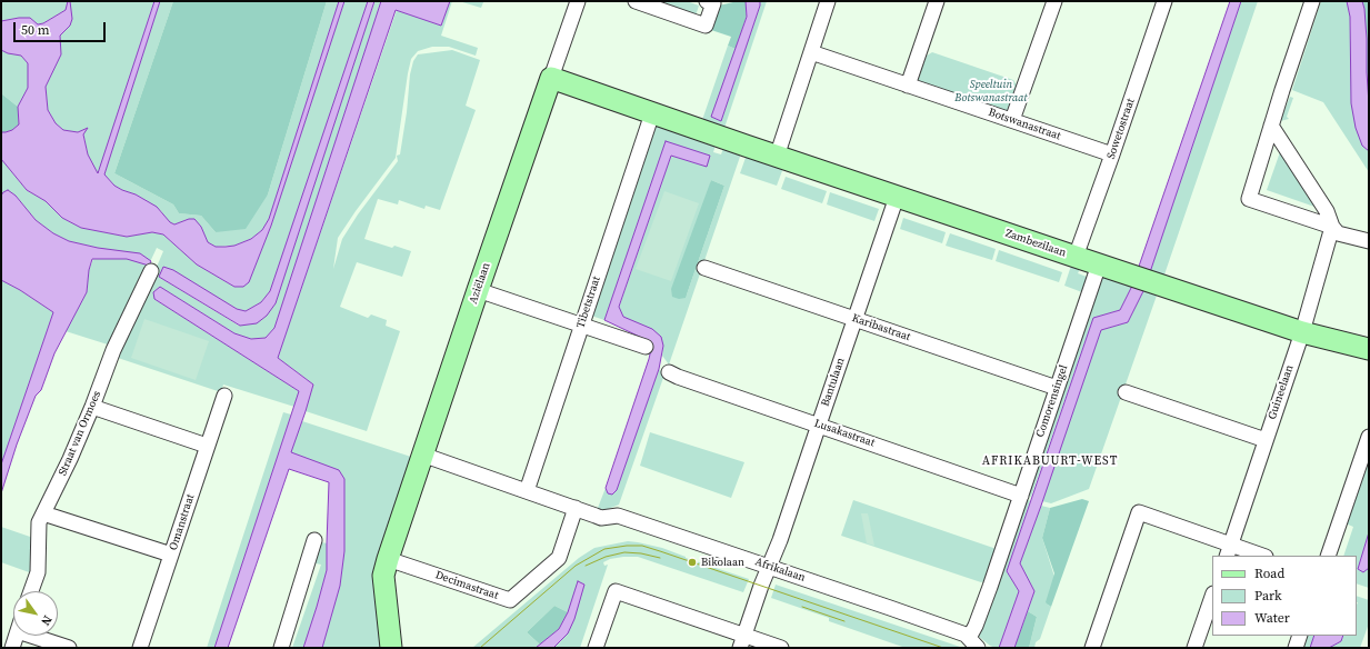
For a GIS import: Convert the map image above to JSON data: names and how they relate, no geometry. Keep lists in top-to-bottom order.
{
  "streets": {
    "street": [
      "Botswanastraat",
      "Sowetostraat",
      "Zambezilaan",
      "Aziëlaan",
      "Tibetstraat",
      "Karibastraat",
      "Bantulaan",
      "Guineelaan",
      "Comorensingel",
      "Straat van Ormoes",
      "Lusakastraat",
      "Omanstraat",
      "Afrikalaan",
      "Decimastraat"
    ]
  },
  "crossings": [
    ["Botswanastraat", "Sowetostraat"],
    ["Sowetostraat", "Zambezilaan"],
    ["Zambezilaan", "Tibetstraat"],
    ["Zambezilaan", "Bantulaan"],
    ["Zambezilaan", "Guineelaan"],
    ["Zambezilaan", "Comorensingel"],
    ["Aziëlaan", "Afrikalaan"],
    ["Aziëlaan", "Decimastraat"],
    ["Tibetstraat", "Afrikalaan"],
    ["Karibastraat", "Bantulaan"],
    ["Karibastraat", "Comorensingel"],
    ["Bantulaan", "Lusakastraat"],
    ["Bantulaan", "Afrikalaan"],
    ["Comorensingel", "Lusakastraat"],
    ["Comorensingel", "Afrikalaan"],
    ["Afrikalaan", "Decimastraat"]
  ],
  "districts": ["AFRIKABUURT-WEST"],
  "parks": ["Speeltuin Botswanastraat"],
  "places": ["Bikolaan"],
  "legend": ["Road", "Park", "Water"],
  "scale_bar": "50 m",
  "north": "bottom right"
}
